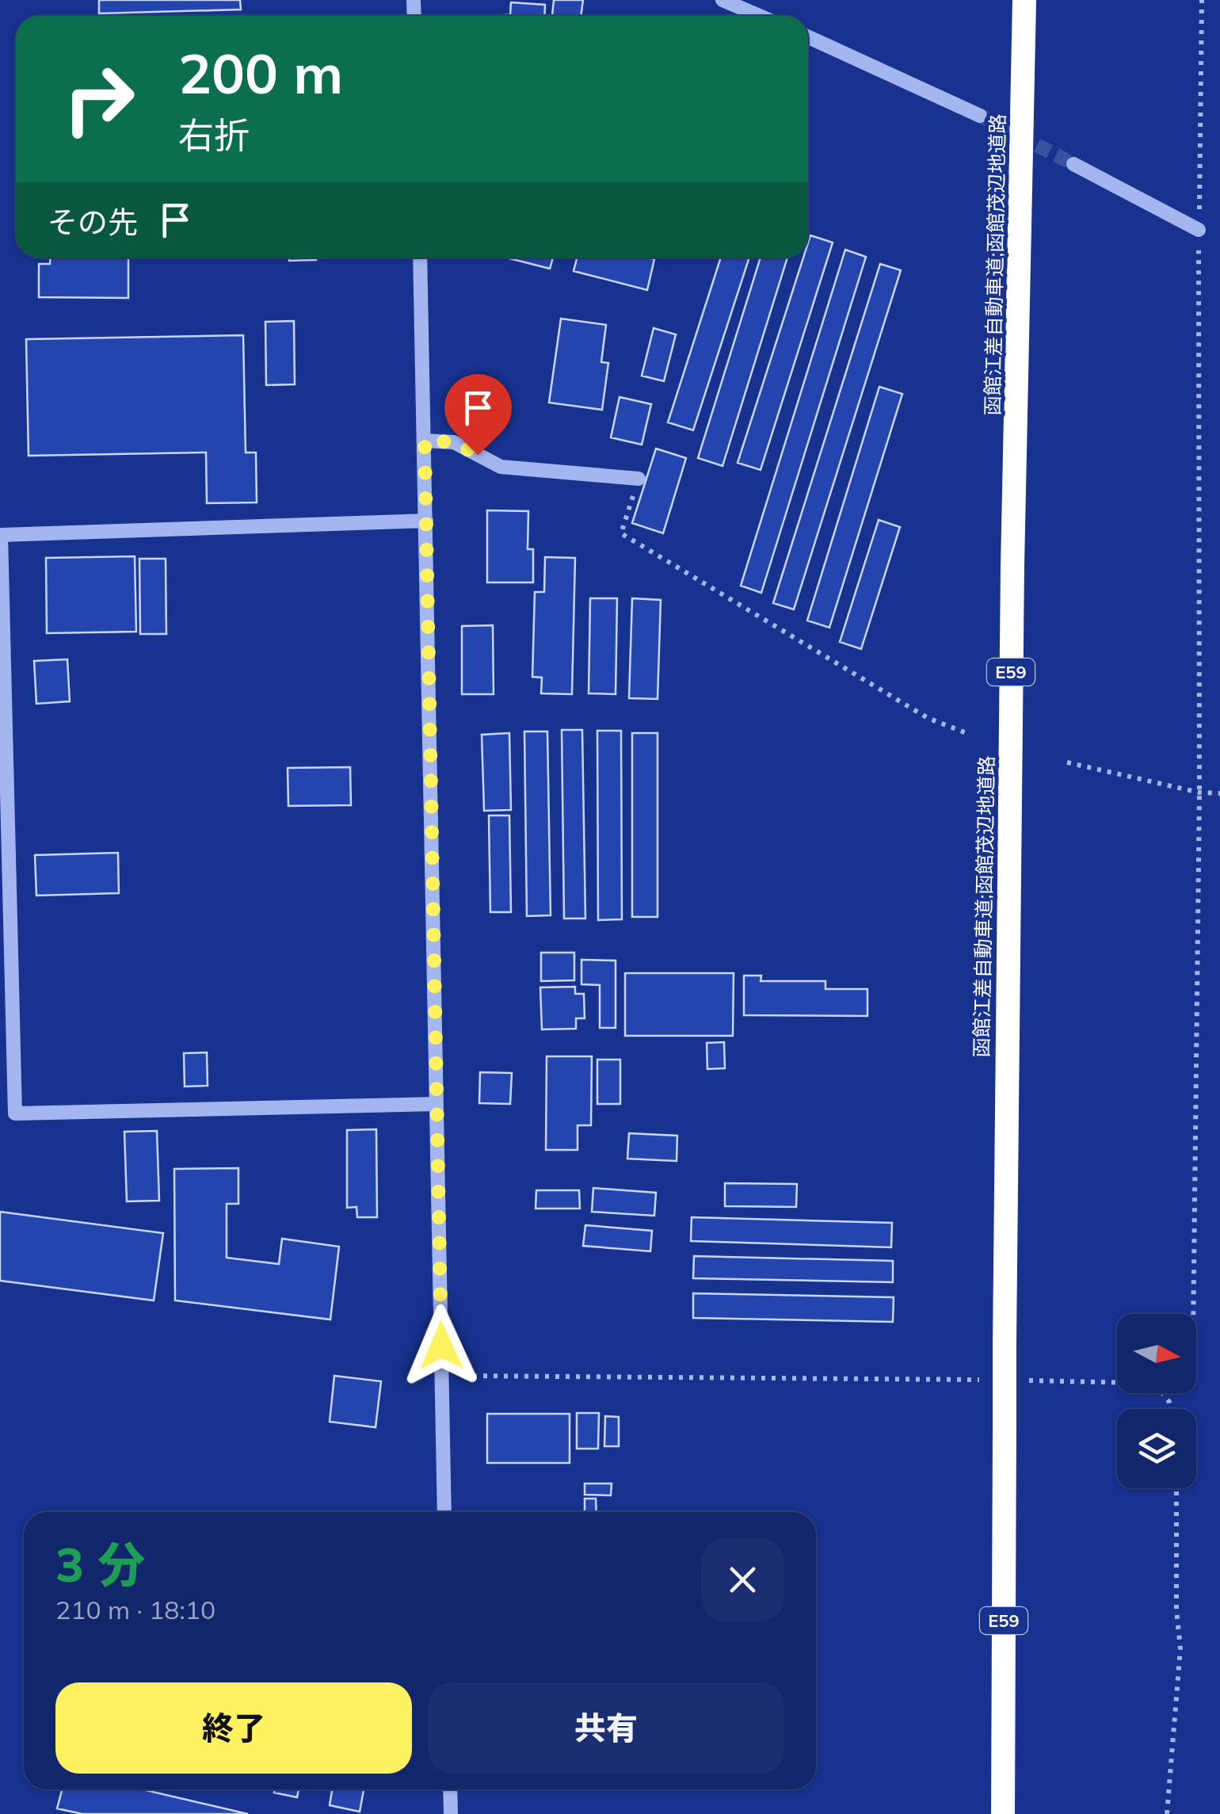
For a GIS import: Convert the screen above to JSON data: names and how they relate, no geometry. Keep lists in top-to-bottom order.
{
  "streets": {
    "highway": ["函館江差自動車道;函館茂辺地道路", "E59"]
  },
  "north": "right",
  "page": {
    "turn": ["200 m", "右折"],
    "then": "その先",
    "heading": ["3 分", "210 m · 18:10"],
    "buttons": ["終了", "共有"]
  }
}
